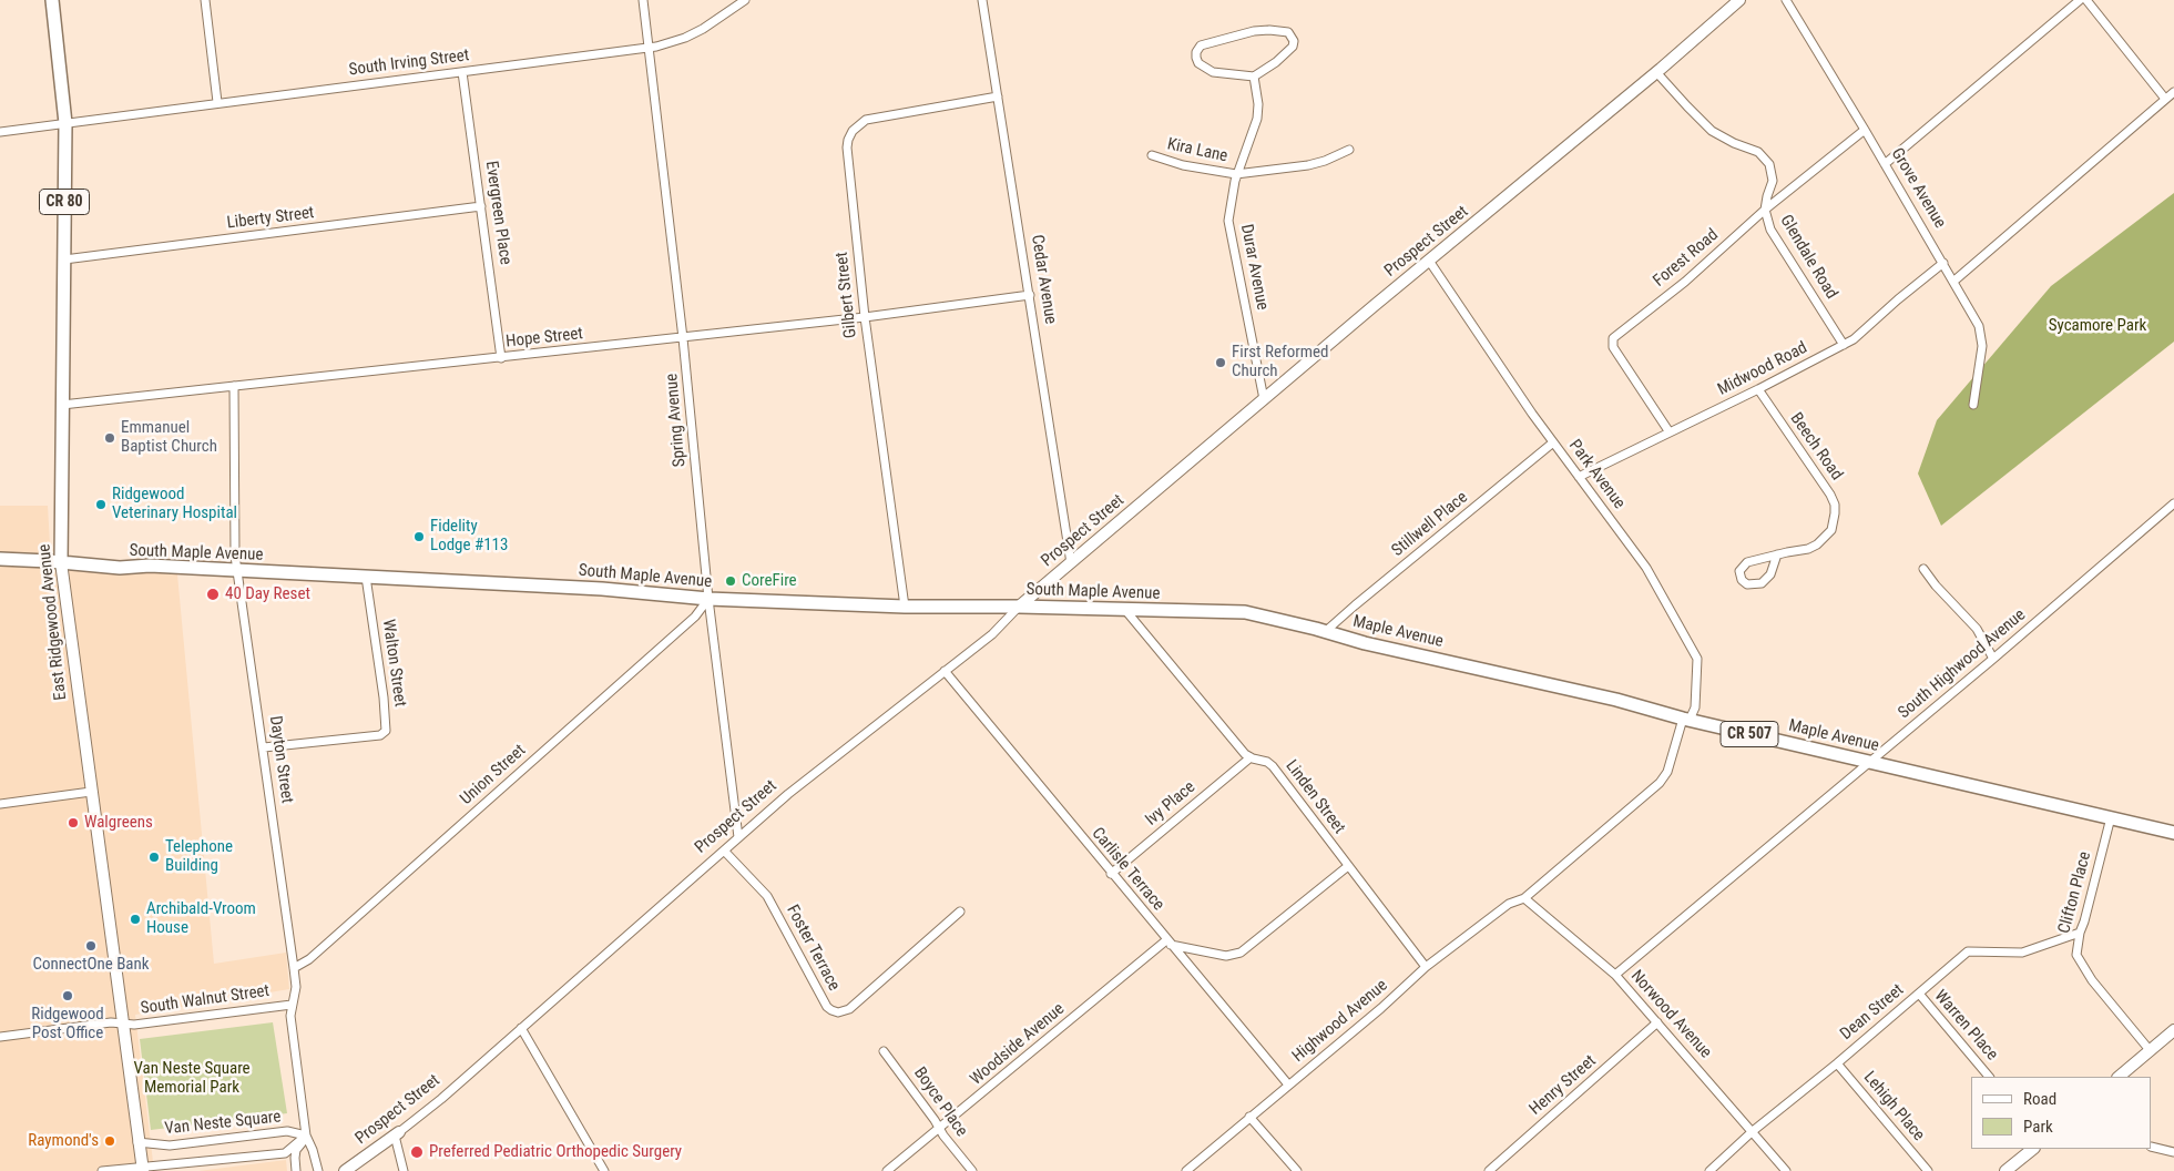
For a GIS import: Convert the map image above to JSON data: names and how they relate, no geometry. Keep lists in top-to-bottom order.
{
  "streets": {
    "main road": [
      "CR 80",
      "Prospect Street",
      "South Maple Avenue",
      "East Ridgewood Avenue",
      "Maple Avenue",
      "CR 507"
    ],
    "street": [
      "South Irving Street",
      "Kira Lane",
      "Grove Avenue",
      "Evergreen Place",
      "Liberty Street",
      "Glendale Road",
      "Forest Road",
      "Durar Avenue",
      "Cedar Avenue",
      "Gilbert Street",
      "Hope Street",
      "Midwood Road",
      "Spring Avenue",
      "Beech Road",
      "Park Avenue",
      "Stillwell Place",
      "Walton Street",
      "South Highwood Avenue",
      "Dayton Street",
      "Union Street",
      "Linden Street",
      "Ivy Place",
      "Carlisle Terrace",
      "Clifton Place",
      "Foster Terrace",
      "South Walnut Street",
      "Dean Street",
      "Norwood Avenue",
      "Highwood Avenue",
      "Warren Place",
      "Woodside Avenue",
      "Henry Street",
      "Boyce Place",
      "Lehigh Place",
      "Van Neste Square"
    ]
  },
  "crossings": [
    ["South Irving Street", "Evergreen Place"],
    ["South Irving Street", "Spring Avenue"],
    ["South Irving Street", "East Ridgewood Avenue"],
    ["Kira Lane", "Durar Avenue"],
    ["Grove Avenue", "Forest Road"],
    ["Grove Avenue", "Midwood Road"],
    ["Evergreen Place", "Liberty Street"],
    ["Evergreen Place", "Hope Street"],
    ["Liberty Street", "East Ridgewood Avenue"],
    ["Prospect Street", "Glendale Road"],
    ["Prospect Street", "Durar Avenue"],
    ["Prospect Street", "Cedar Avenue"],
    ["Prospect Street", "Spring Avenue"],
    ["Prospect Street", "Park Avenue"],
    ["Prospect Street", "South Maple Avenue"],
    ["Prospect Street", "Carlisle Terrace"],
    ["Prospect Street", "Foster Terrace"],
    ["Glendale Road", "Forest Road"],
    ["Glendale Road", "Midwood Road"],
    ["Forest Road", "Midwood Road"],
    ["Cedar Avenue", "Gilbert Street"],
    ["Cedar Avenue", "Hope Street"],
    ["Gilbert Street", "Hope Street"],
    ["Gilbert Street", "South Maple Avenue"],
    ["Hope Street", "Spring Avenue"],
    ["Hope Street", "East Ridgewood Avenue"],
    ["Hope Street", "Dayton Street"],
    ["Midwood Road", "Beech Road"],
    ["Midwood Road", "Park Avenue"],
    ["Spring Avenue", "South Maple Avenue"],
    ["Spring Avenue", "Union Street"],
    ["Park Avenue", "Stillwell Place"],
    ["Park Avenue", "Maple Avenue"],
    ["Park Avenue", "Highwood Avenue"],
    ["Stillwell Place", "South Maple Avenue"],
    ["Stillwell Place", "Maple Avenue"],
    ["South Maple Avenue", "East Ridgewood Avenue"],
    ["South Maple Avenue", "Maple Avenue"],
    ["South Maple Avenue", "Walton Street"],
    ["South Maple Avenue", "CR 507"],
    ["South Maple Avenue", "Dayton Street"],
    ["South Maple Avenue", "Union Street"],
    ["South Maple Avenue", "Linden Street"],
    ["East Ridgewood Avenue", "CR 507"],
    ["East Ridgewood Avenue", "South Walnut Street"],
    ["East Ridgewood Avenue", "Van Neste Square"],
    ["Maple Avenue", "South Highwood Avenue"],
    ["Maple Avenue", "Clifton Place"],
    ["Maple Avenue", "Highwood Avenue"],
    ["Walton Street", "Dayton Street"],
    ["South Highwood Avenue", "Norwood Avenue"],
    ["Dayton Street", "Union Street"],
    ["Dayton Street", "South Walnut Street"],
    ["Dayton Street", "Van Neste Square"],
    ["Linden Street", "Ivy Place"],
    ["Linden Street", "Highwood Avenue"],
    ["Ivy Place", "Carlisle Terrace"],
    ["Carlisle Terrace", "Highwood Avenue"],
    ["Carlisle Terrace", "Woodside Avenue"],
    ["Clifton Place", "Dean Street"],
    ["Dean Street", "Norwood Avenue"],
    ["Dean Street", "Warren Place"],
    ["Dean Street", "Lehigh Place"],
    ["Norwood Avenue", "Highwood Avenue"],
    ["Norwood Avenue", "Henry Street"],
    ["Woodside Avenue", "Boyce Place"]
  ],
  "parks": ["Sycamore Park", "Van Neste Square Memorial Park"],
  "places": [
    "First Reformed Church",
    "Emmanuel Baptist Church",
    "Ridgewood Veterinary Hospital",
    "Fidelity Lodge #113",
    "CoreFire",
    "40 Day Reset",
    "Walgreens",
    "Telephone Building",
    "Archibald-Vroom House",
    "ConnectOne Bank",
    "Ridgewood Post Office",
    "Raymond's",
    "Preferred Pediatric Orthopedic Surgery"
  ],
  "legend": ["Road", "Park"]
}
